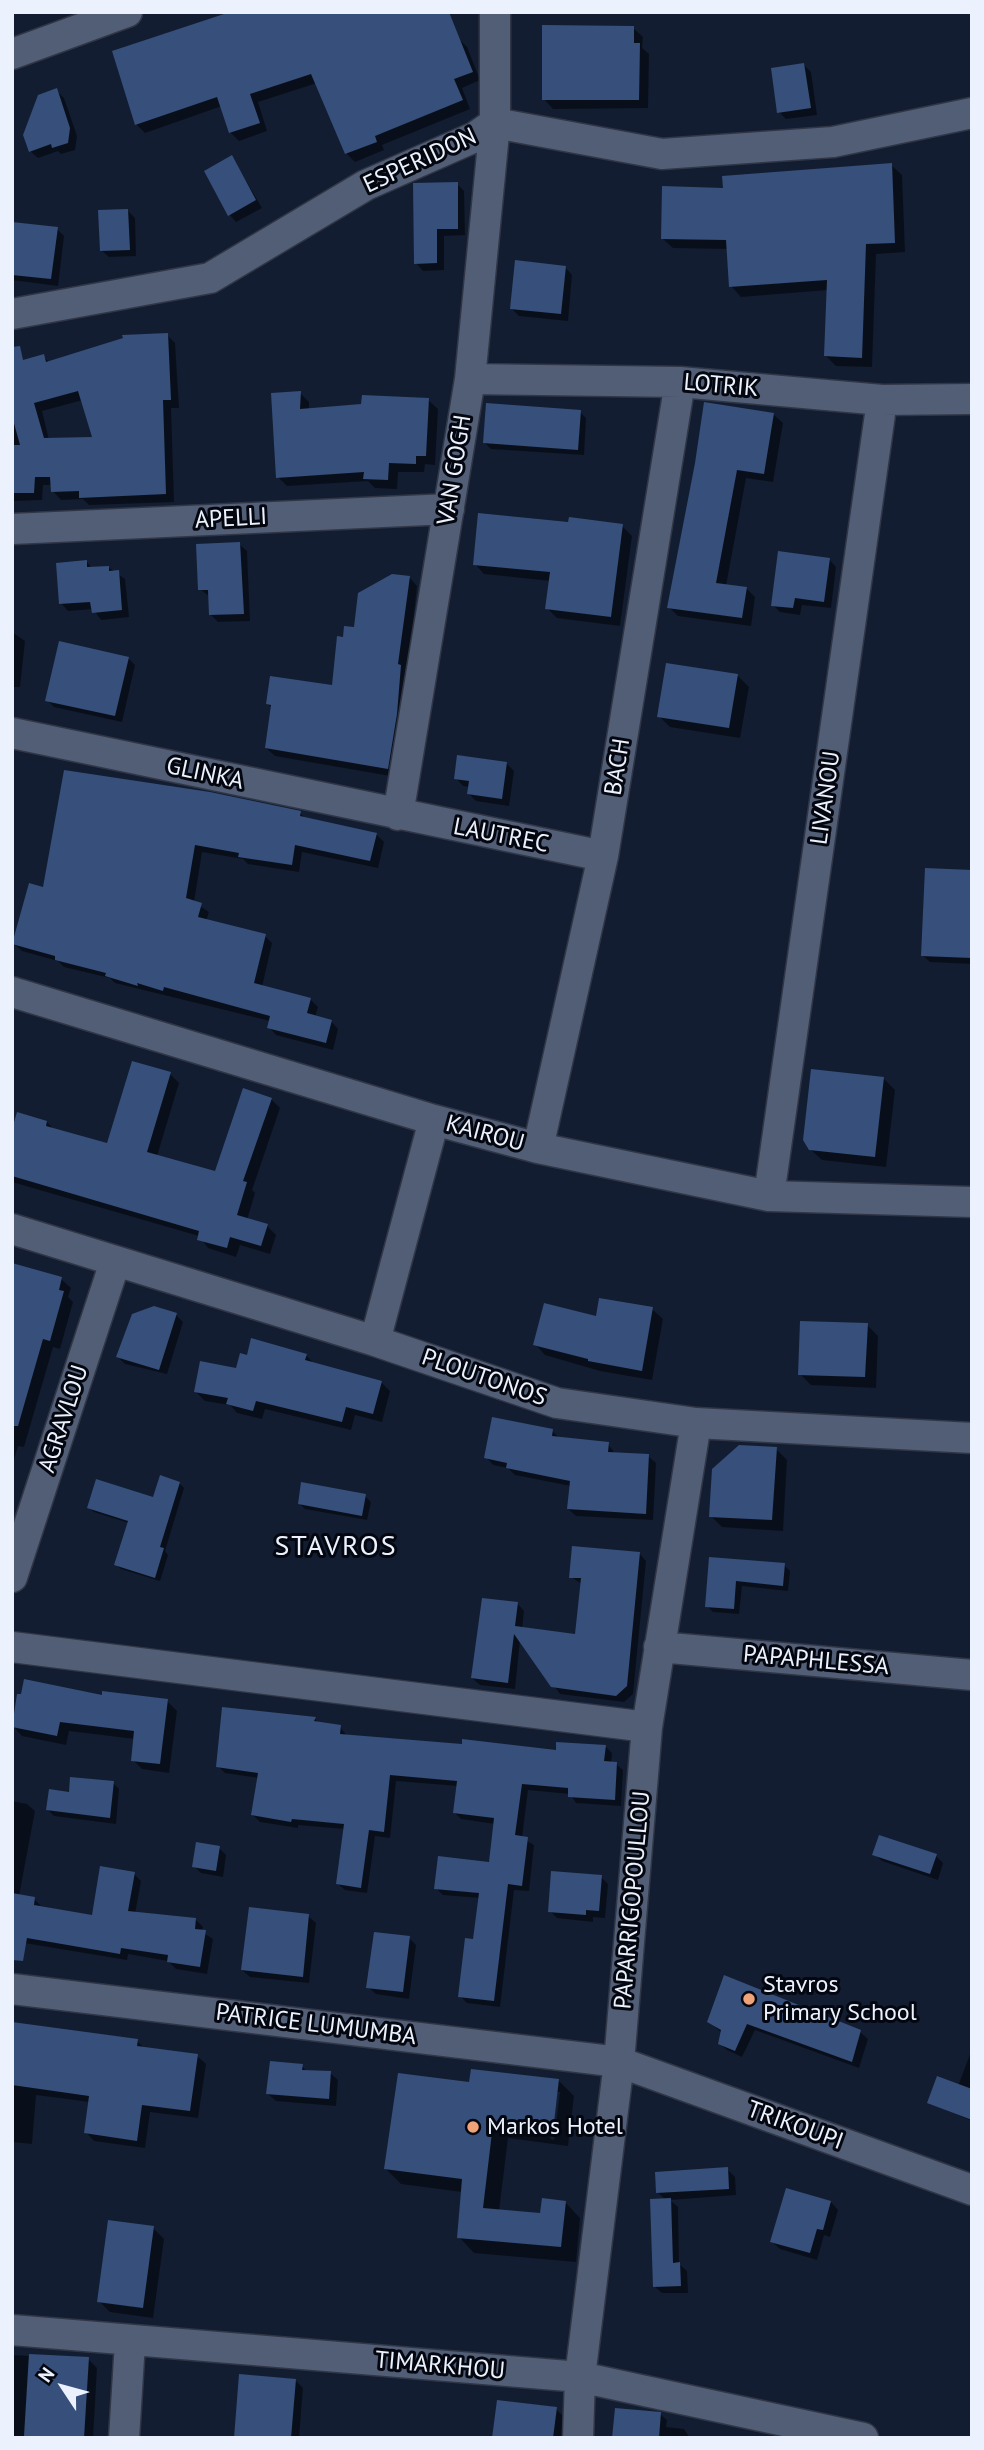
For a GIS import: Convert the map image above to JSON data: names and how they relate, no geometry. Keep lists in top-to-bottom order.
{
  "streets": {
    "street": [
      "ESPERIDON",
      "LOTRIK",
      "VAN GOGH",
      "APELLI",
      "BACH",
      "GLINKA",
      "LIVANOU",
      "LAUTREC",
      "KAIROU",
      "PLOUTONOS",
      "AGRAVLOU",
      "PAPAPHLESSA",
      "PAPARRIGOPOULLOU",
      "PATRICE LUMUMBA",
      "TRIKOUPI",
      "TIMARKHOU"
    ]
  },
  "crossings": [
    ["ESPERIDON", "VAN GOGH"],
    ["LOTRIK", "VAN GOGH"],
    ["LOTRIK", "BACH"],
    ["LOTRIK", "LIVANOU"],
    ["VAN GOGH", "APELLI"],
    ["VAN GOGH", "GLINKA"],
    ["VAN GOGH", "LAUTREC"],
    ["BACH", "LAUTREC"],
    ["BACH", "KAIROU"],
    ["GLINKA", "LAUTREC"],
    ["LIVANOU", "KAIROU"],
    ["PLOUTONOS", "AGRAVLOU"],
    ["PLOUTONOS", "PAPARRIGOPOULLOU"],
    ["PAPAPHLESSA", "PAPARRIGOPOULLOU"],
    ["PAPARRIGOPOULLOU", "PATRICE LUMUMBA"],
    ["PAPARRIGOPOULLOU", "TRIKOUPI"],
    ["PAPARRIGOPOULLOU", "TIMARKHOU"],
    ["PATRICE LUMUMBA", "TRIKOUPI"]
  ],
  "districts": ["STAVROS"],
  "places": ["Stavros Primary School", "Markos Hotel"],
  "north": "top left"
}
